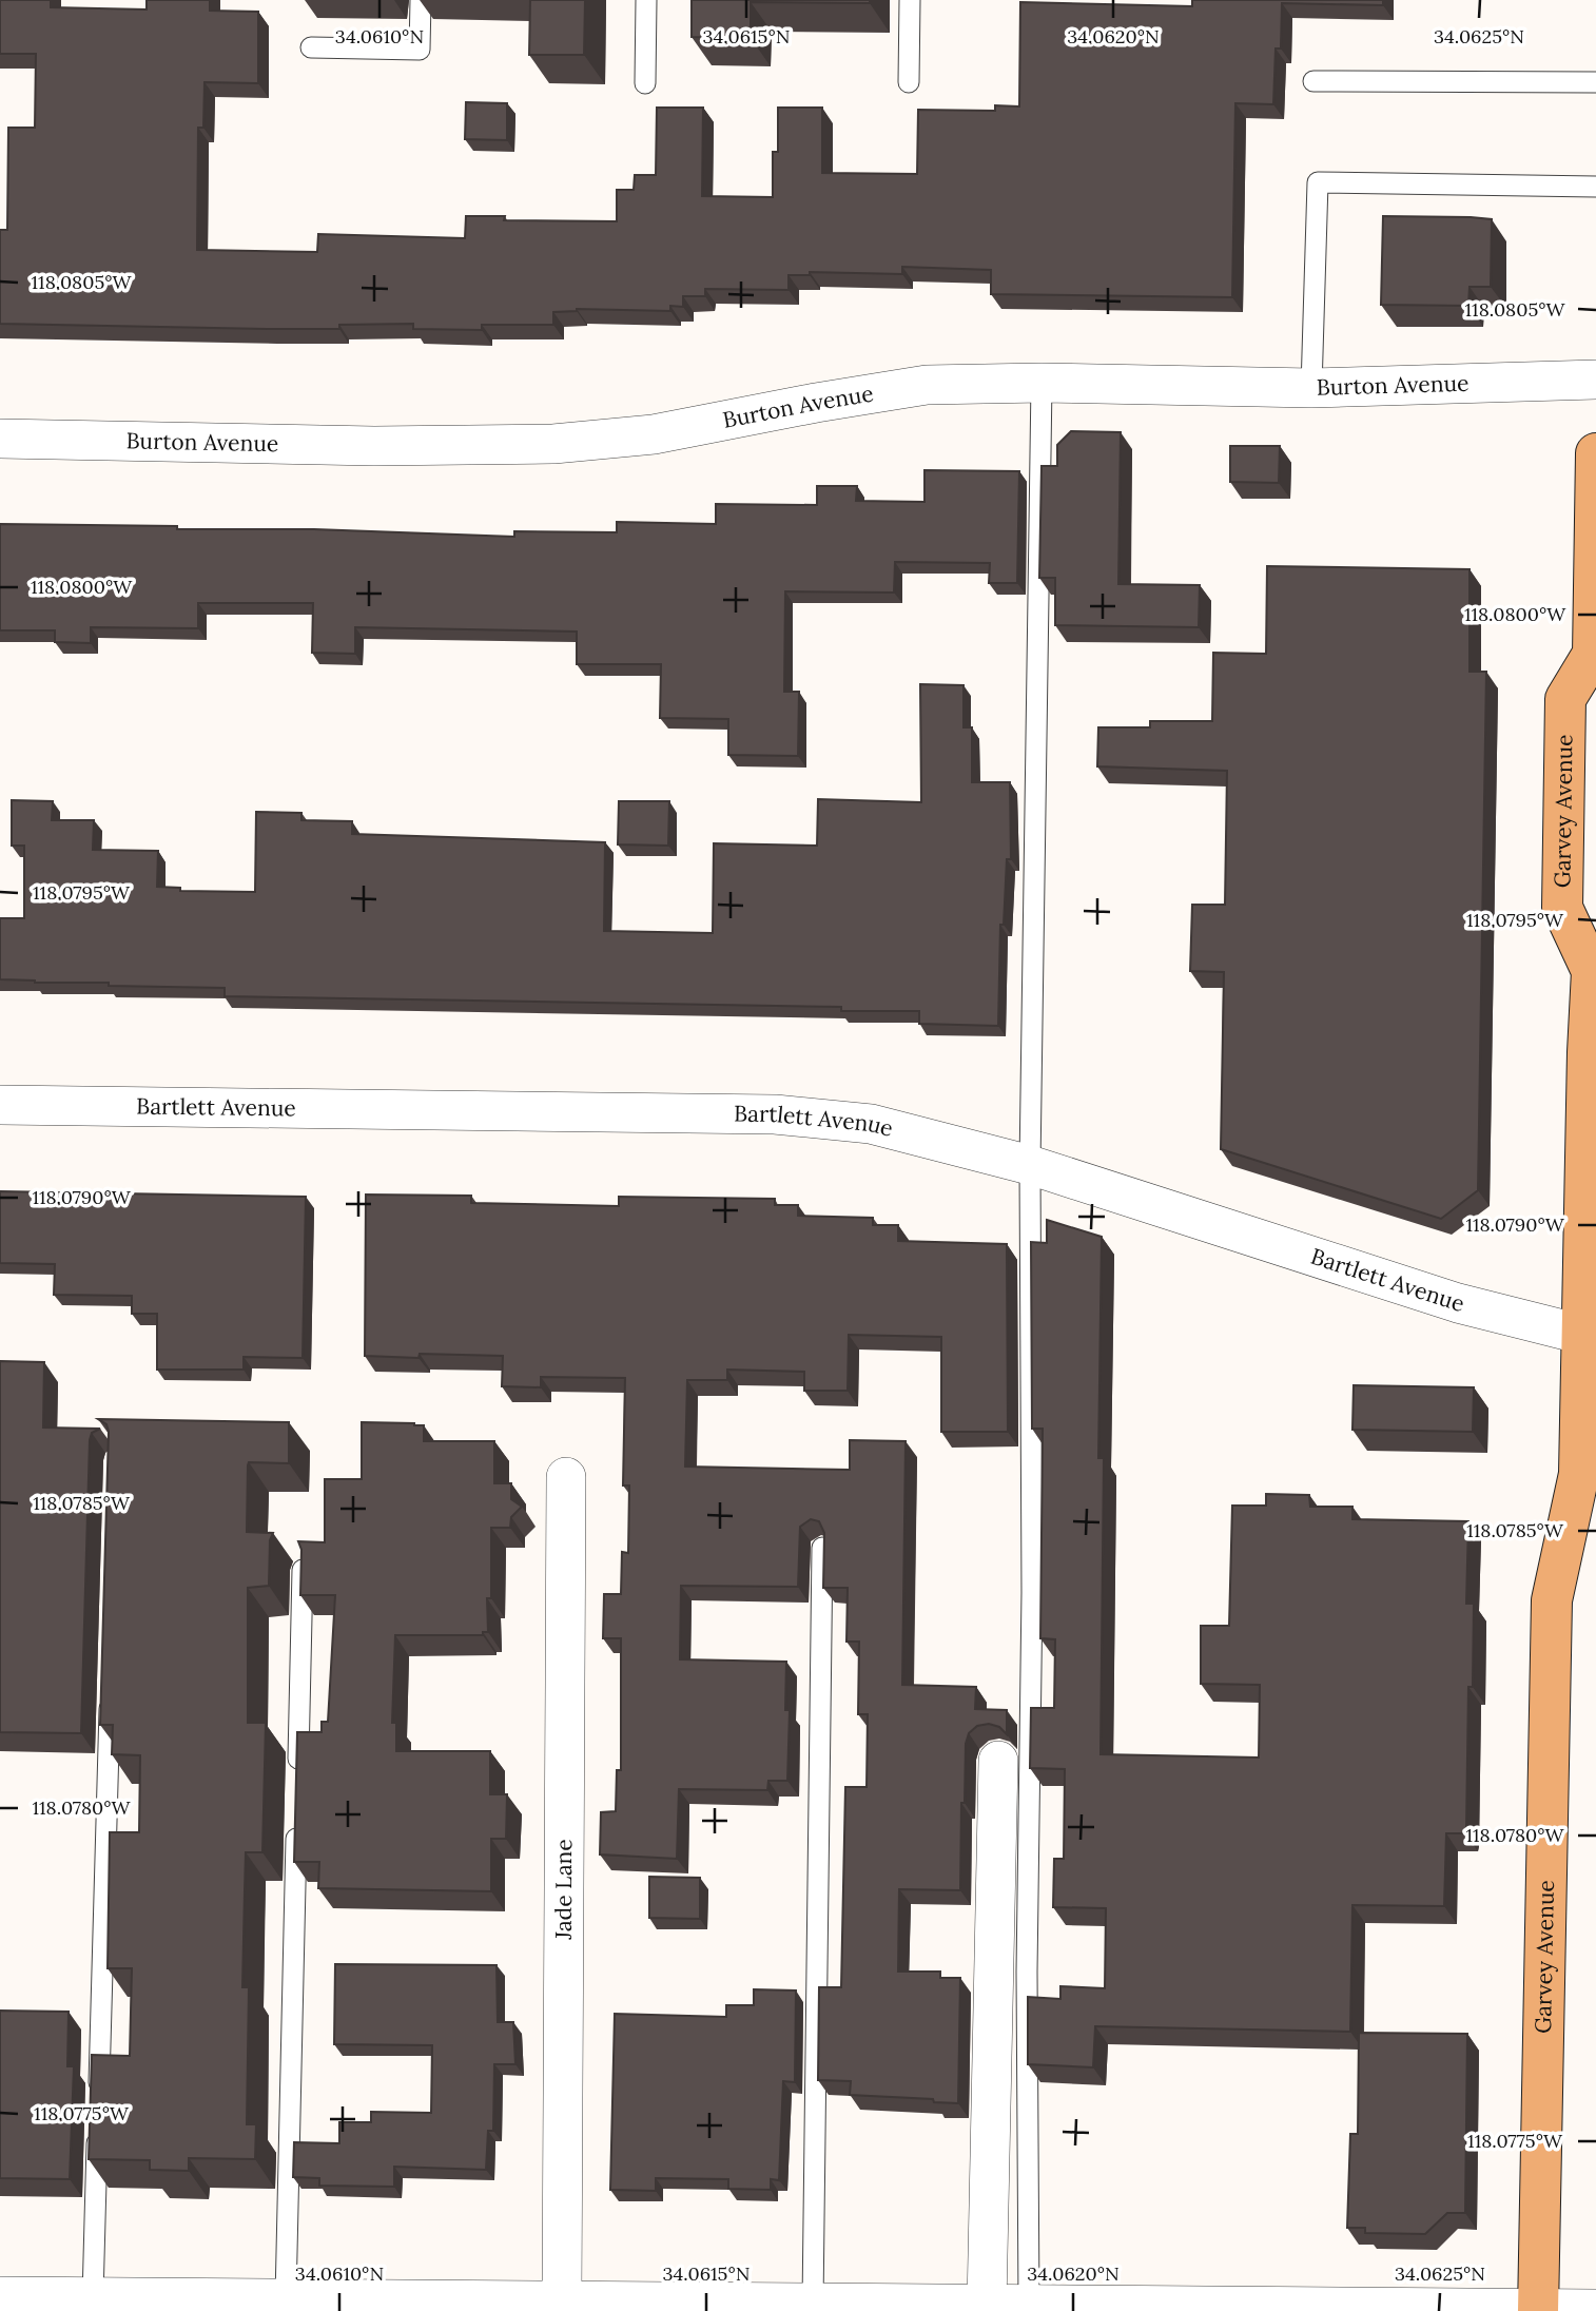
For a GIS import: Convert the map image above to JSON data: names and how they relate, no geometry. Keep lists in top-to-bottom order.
{
  "streets": {
    "main road": ["Garvey Avenue"],
    "street": ["Burton Avenue", "Bartlett Avenue", "Jade Lane"]
  },
  "crossings": [
    ["Garvey Avenue", "Bartlett Avenue"]
  ],
  "coordinates": [
    "34.0610°N",
    "34.0615°N",
    "34.0620°N",
    "34.0625°N",
    "118.0805°W",
    "118.0800°W",
    "118.0795°W",
    "118.0790°W",
    "118.0785°W",
    "118.0780°W",
    "118.0775°W"
  ]
}
